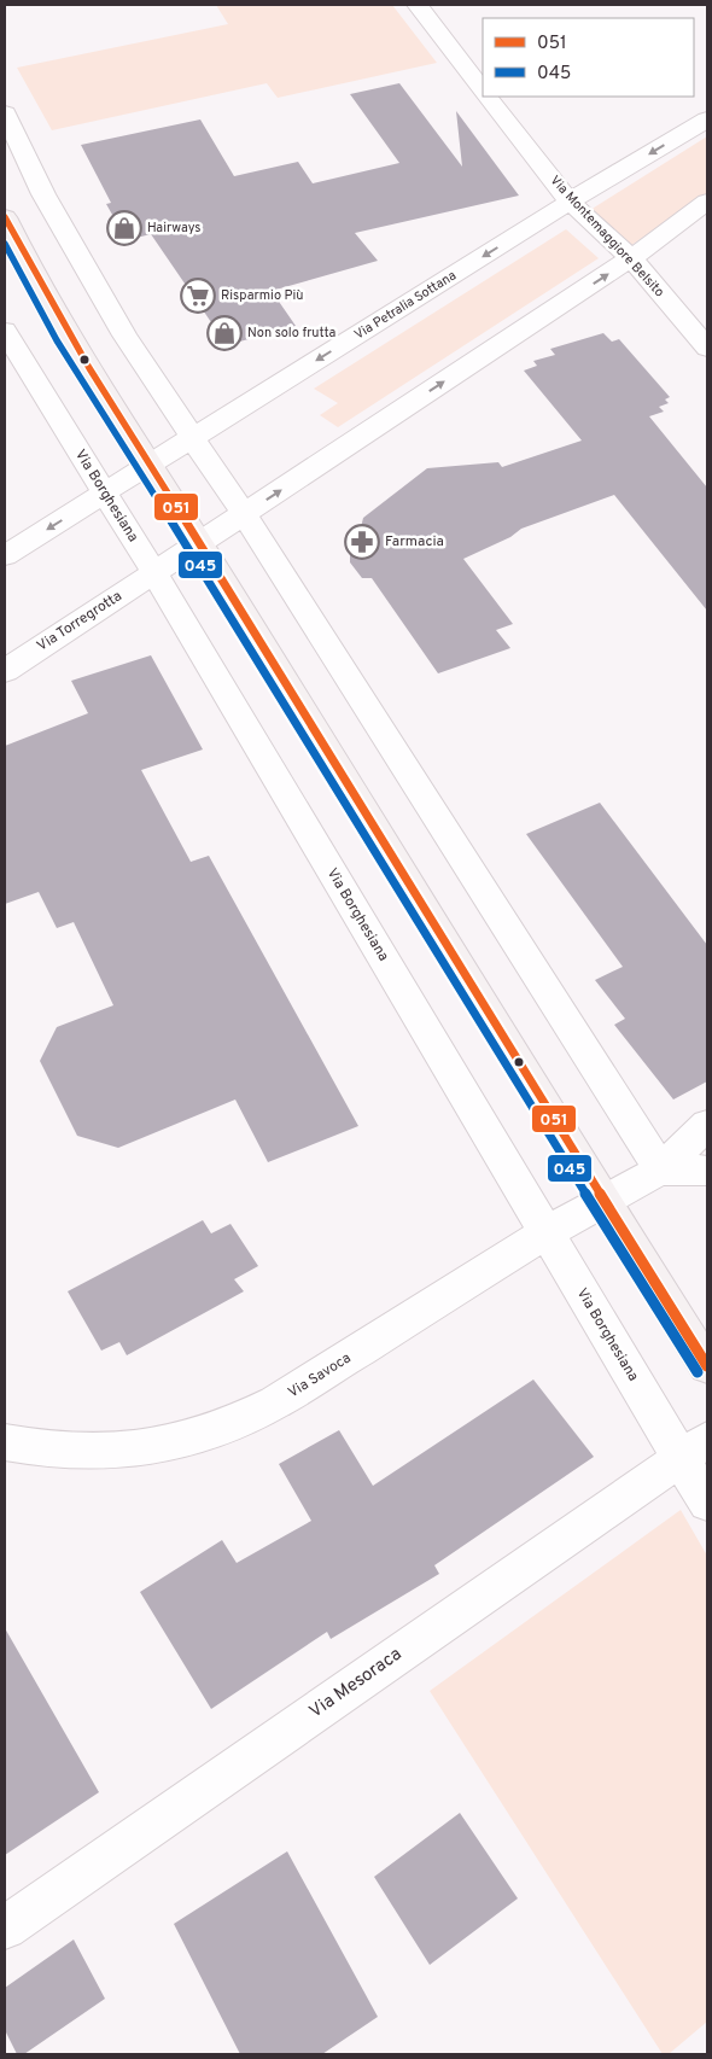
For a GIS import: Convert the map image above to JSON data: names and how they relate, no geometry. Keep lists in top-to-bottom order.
{
  "streets": {
    "street": [
      "Via Montemaggiore Belsito",
      "Via Petralia Sottana",
      "Via Borghesiana",
      "Via Torregrotta",
      "Via Savoca",
      "Via Mesoraca"
    ]
  },
  "crossings": [
    ["Via Montemaggiore Belsito", "Via Petralia Sottana"],
    ["Via Petralia Sottana", "Via Borghesiana"],
    ["Via Borghesiana", "Via Torregrotta"],
    ["Via Borghesiana", "Via Savoca"],
    ["Via Borghesiana", "Via Mesoraca"]
  ],
  "places": {
    "shop": ["Hairways", "Non solo frutta"],
    "supermarket": ["Risparmio Più"],
    "pharmacy": ["Farmacia"]
  },
  "lines": ["transit line 051", "transit line 045"],
  "legend": ["051", "045"]
}
